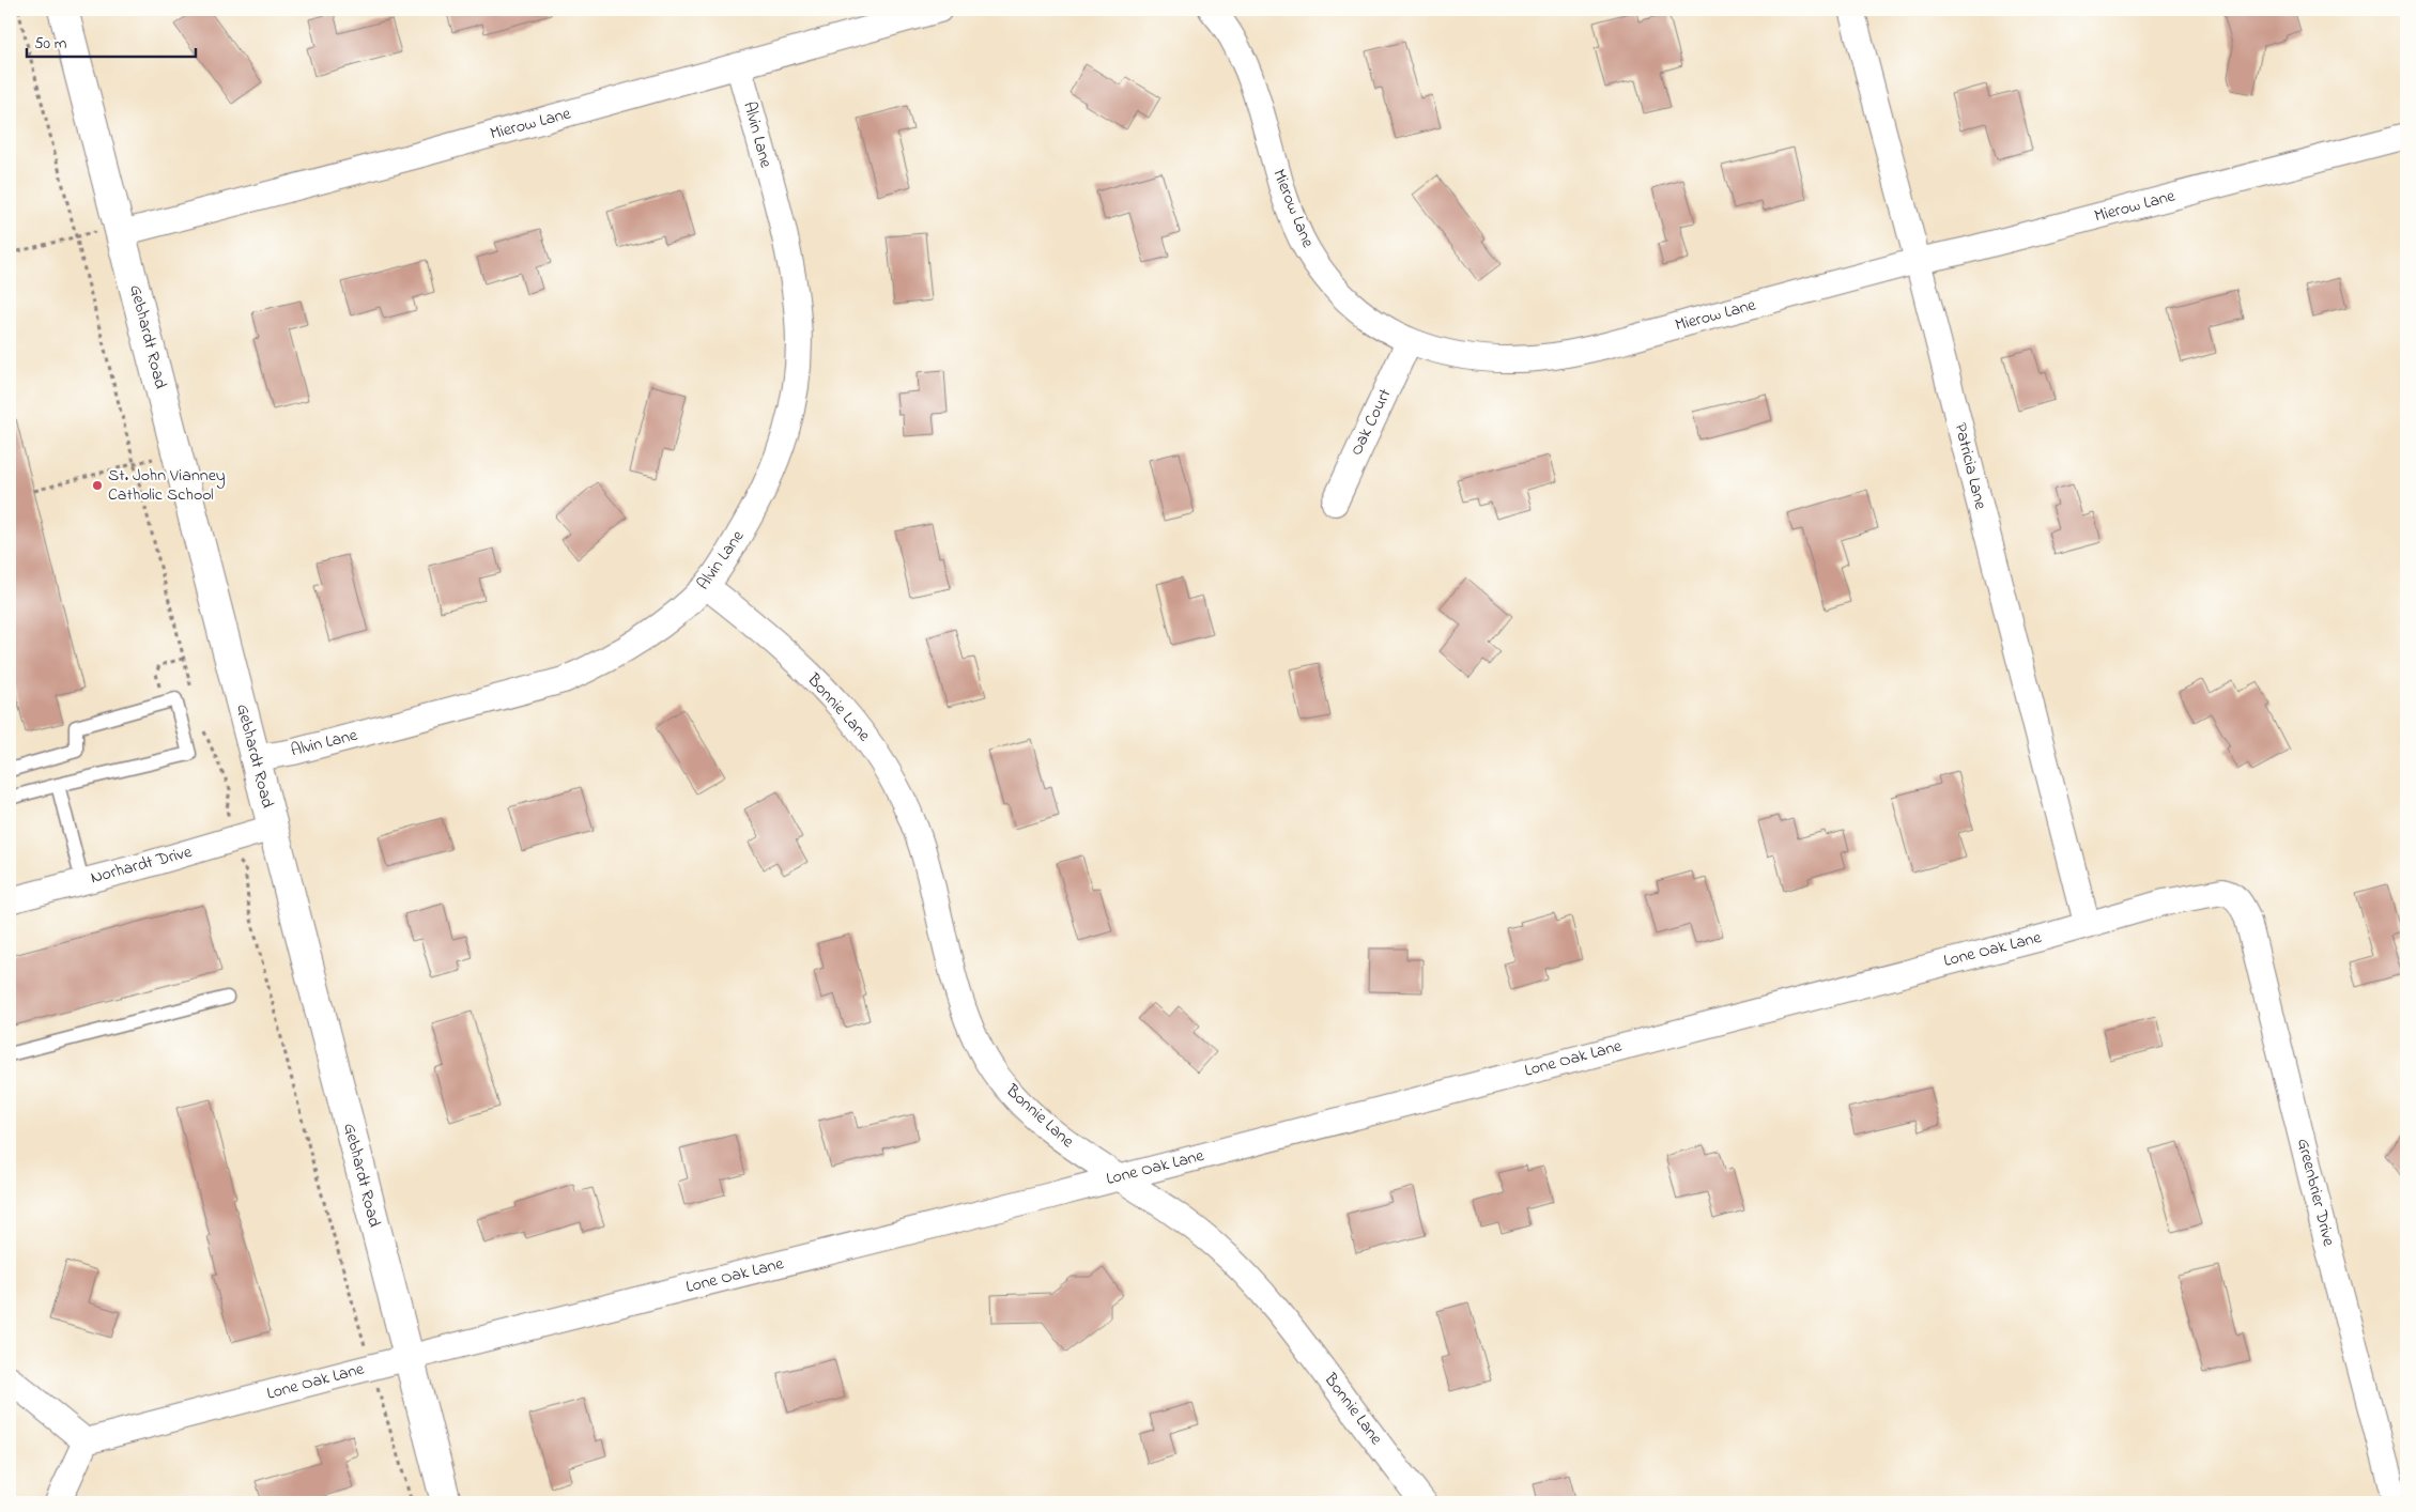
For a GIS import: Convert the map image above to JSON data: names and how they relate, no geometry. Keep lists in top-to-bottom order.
{
  "streets": {
    "street": [
      "Mierow Lane",
      "Alvin Lane",
      "Gebhardt Road",
      "Oak Court",
      "Patricia Lane",
      "Bonnie Lane",
      "Norhardt Drive",
      "Lone Oak Lane",
      "Greenbrier Drive"
    ]
  },
  "crossings": [
    ["Mierow Lane", "Alvin Lane"],
    ["Mierow Lane", "Gebhardt Road"],
    ["Mierow Lane", "Oak Court"],
    ["Mierow Lane", "Patricia Lane"],
    ["Alvin Lane", "Gebhardt Road"],
    ["Alvin Lane", "Bonnie Lane"],
    ["Gebhardt Road", "Norhardt Drive"],
    ["Gebhardt Road", "Lone Oak Lane"],
    ["Patricia Lane", "Lone Oak Lane"],
    ["Bonnie Lane", "Lone Oak Lane"],
    ["Lone Oak Lane", "Greenbrier Drive"]
  ],
  "places": ["St. John Vianney Catholic School"],
  "scale_bar": "50 m"
}
